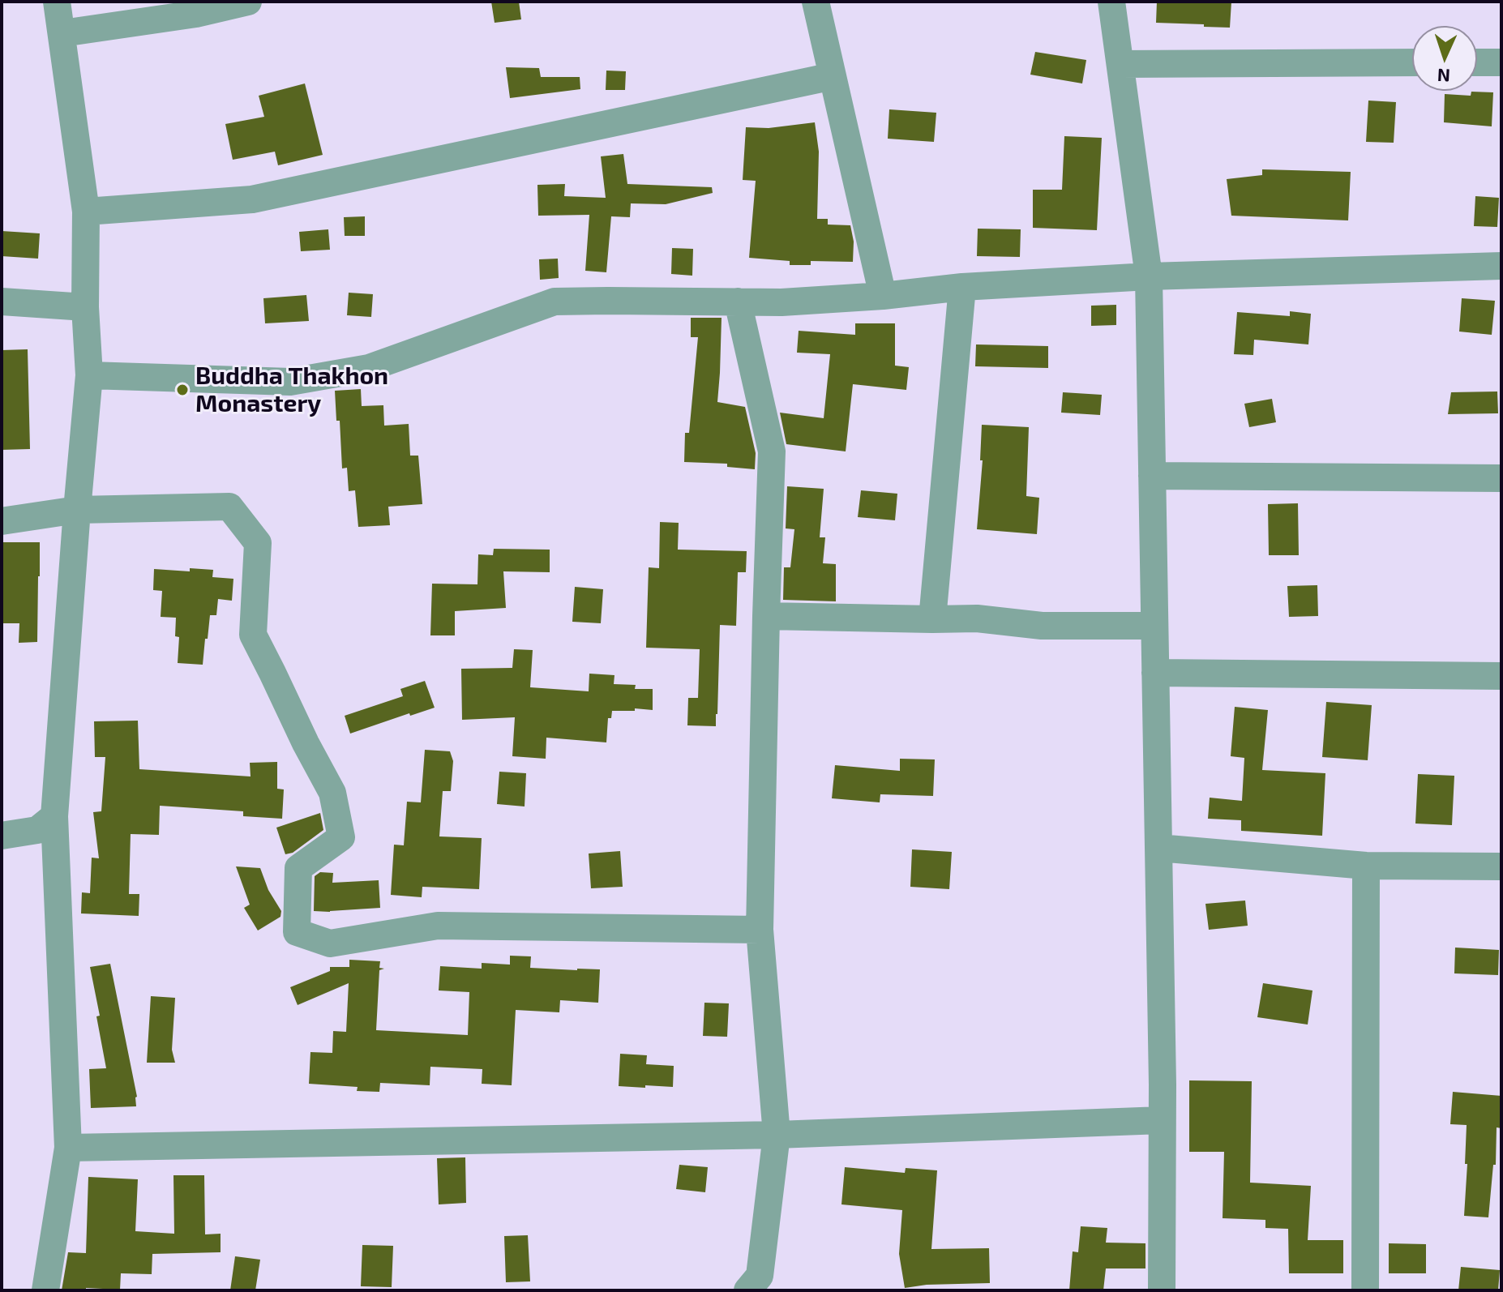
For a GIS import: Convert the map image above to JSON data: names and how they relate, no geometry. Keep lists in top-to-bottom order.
{
  "places": ["Buddha Thakhon Monastery"],
  "north": "bottom"
}
